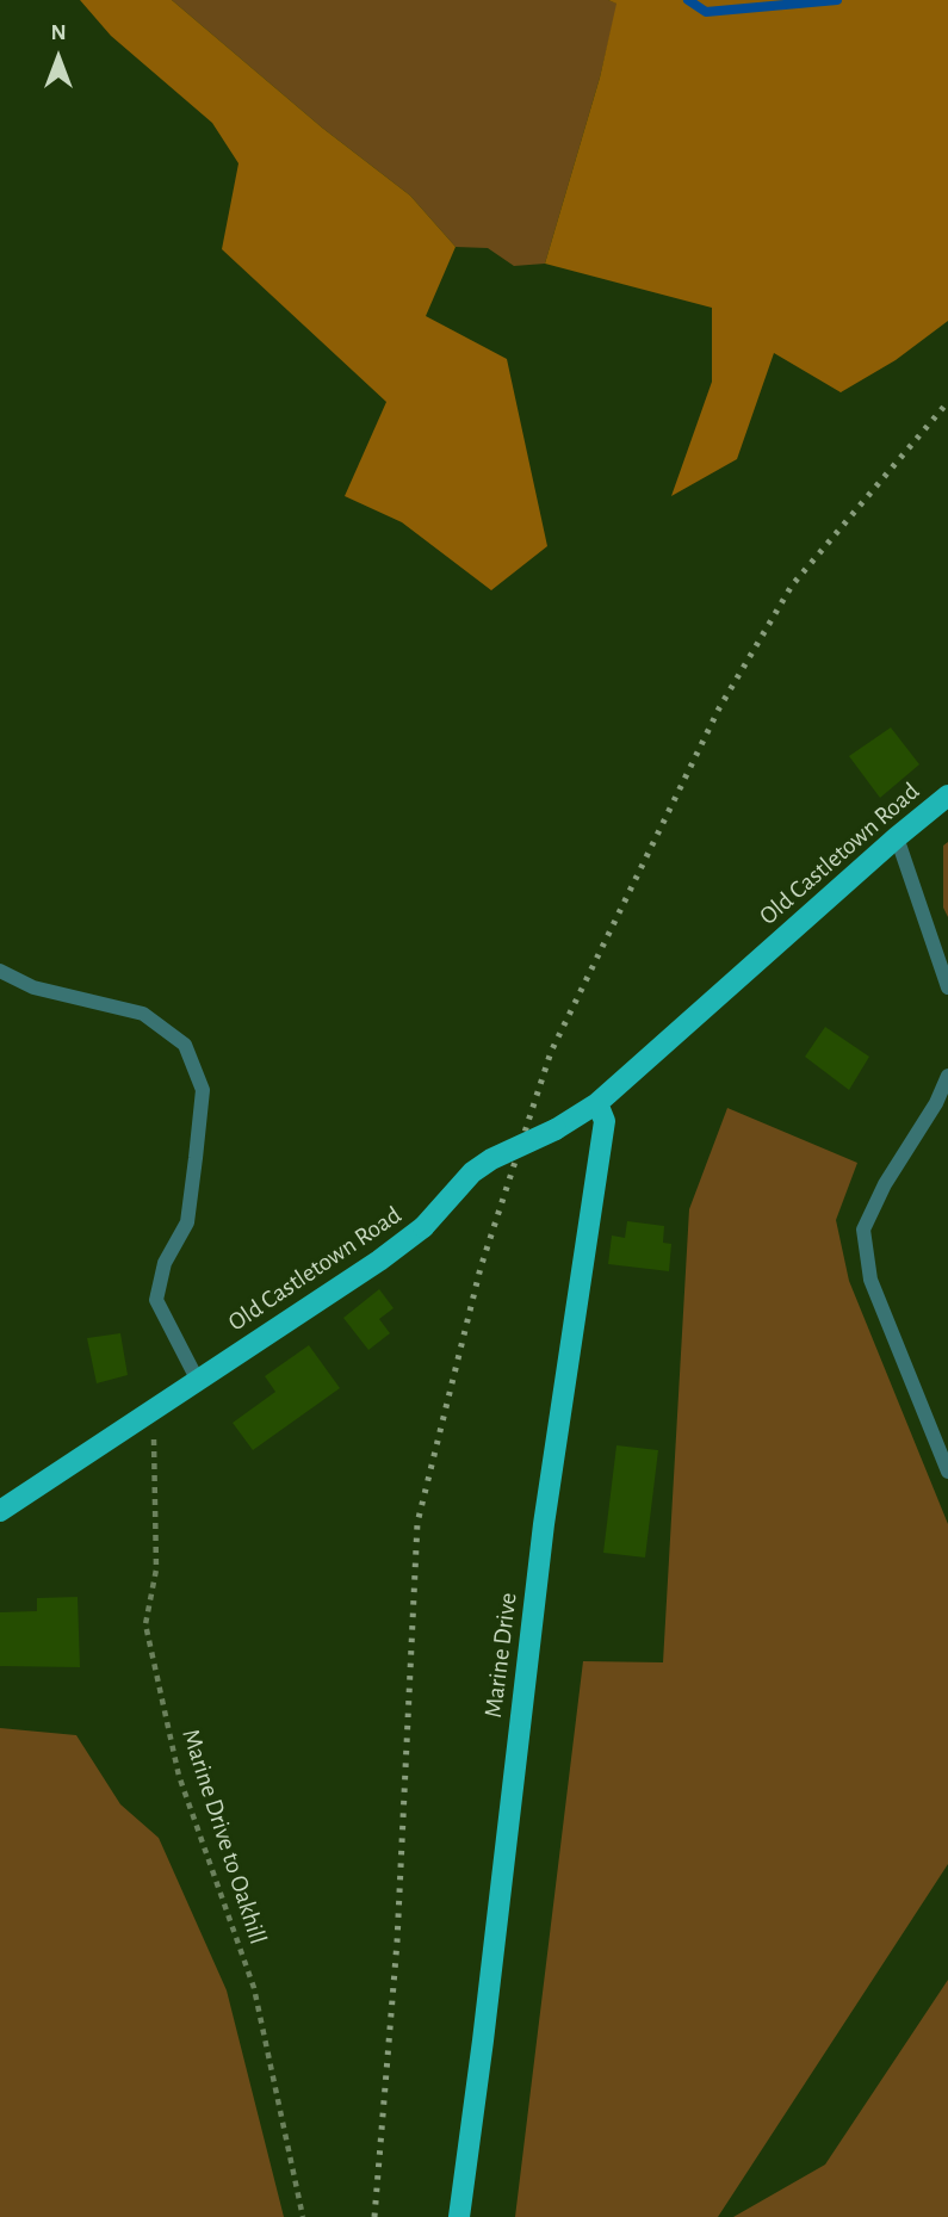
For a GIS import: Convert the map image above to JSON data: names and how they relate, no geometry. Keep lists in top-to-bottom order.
{
  "streets": {
    "main road": ["Old Castletown Road", "Marine Drive"],
    "path": ["Marine Drive to Oakhill"]
  },
  "crossings": [
    ["Old Castletown Road", "Marine Drive"],
    ["Old Castletown Road", "Marine Drive to Oakhill"]
  ],
  "north": "top"
}
